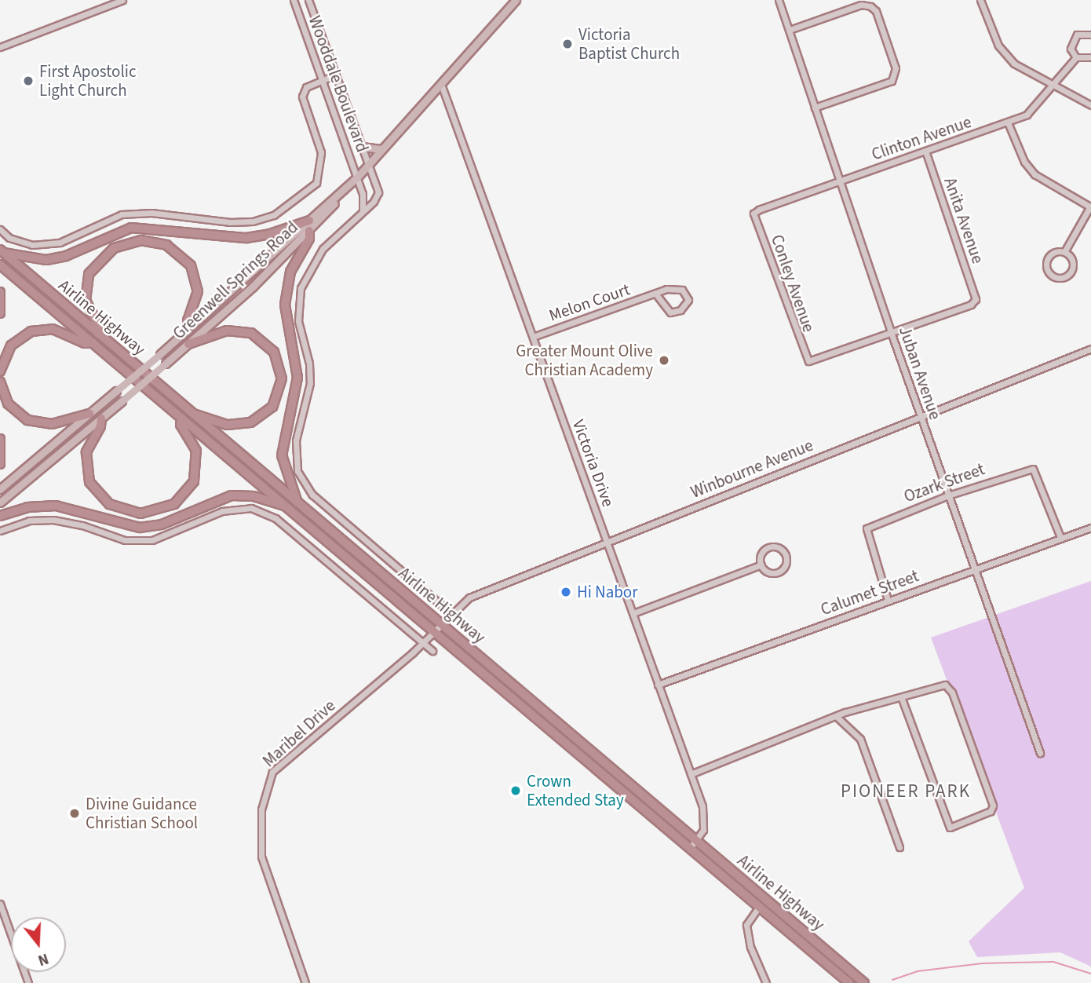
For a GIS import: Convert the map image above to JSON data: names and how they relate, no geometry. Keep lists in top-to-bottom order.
{
  "streets": {
    "highway": ["Airline Highway"],
    "main road": ["Greenwell Springs Road"],
    "street": [
      "Wooddale Boulevard",
      "Clinton Avenue",
      "Anita Avenue",
      "Conley Avenue",
      "Melon Court",
      "Juban Avenue",
      "Victoria Drive",
      "Winbourne Avenue",
      "Ozark Street",
      "Calumet Street",
      "Maribel Drive"
    ]
  },
  "crossings": [
    ["Wooddale Boulevard", "Greenwell Springs Road"],
    ["Clinton Avenue", "Anita Avenue"],
    ["Clinton Avenue", "Conley Avenue"],
    ["Clinton Avenue", "Juban Avenue"],
    ["Anita Avenue", "Conley Avenue"],
    ["Anita Avenue", "Juban Avenue"],
    ["Greenwell Springs Road", "Victoria Drive"],
    ["Conley Avenue", "Juban Avenue"],
    ["Melon Court", "Victoria Drive"],
    ["Airline Highway", "Victoria Drive"],
    ["Airline Highway", "Winbourne Avenue"],
    ["Airline Highway", "Maribel Drive"],
    ["Juban Avenue", "Winbourne Avenue"],
    ["Juban Avenue", "Ozark Street"],
    ["Juban Avenue", "Calumet Street"],
    ["Victoria Drive", "Winbourne Avenue"],
    ["Victoria Drive", "Calumet Street"],
    ["Winbourne Avenue", "Maribel Drive"],
    ["Ozark Street", "Calumet Street"]
  ],
  "districts": ["PIONEER PARK"],
  "places": [
    "Victoria Baptist Church",
    "First Apostolic Light Church",
    "Greater Mount Olive Christian Academy",
    "Hi Nabor",
    "Crown Extended Stay",
    "Divine Guidance Christian School"
  ],
  "north": "bottom"
}
